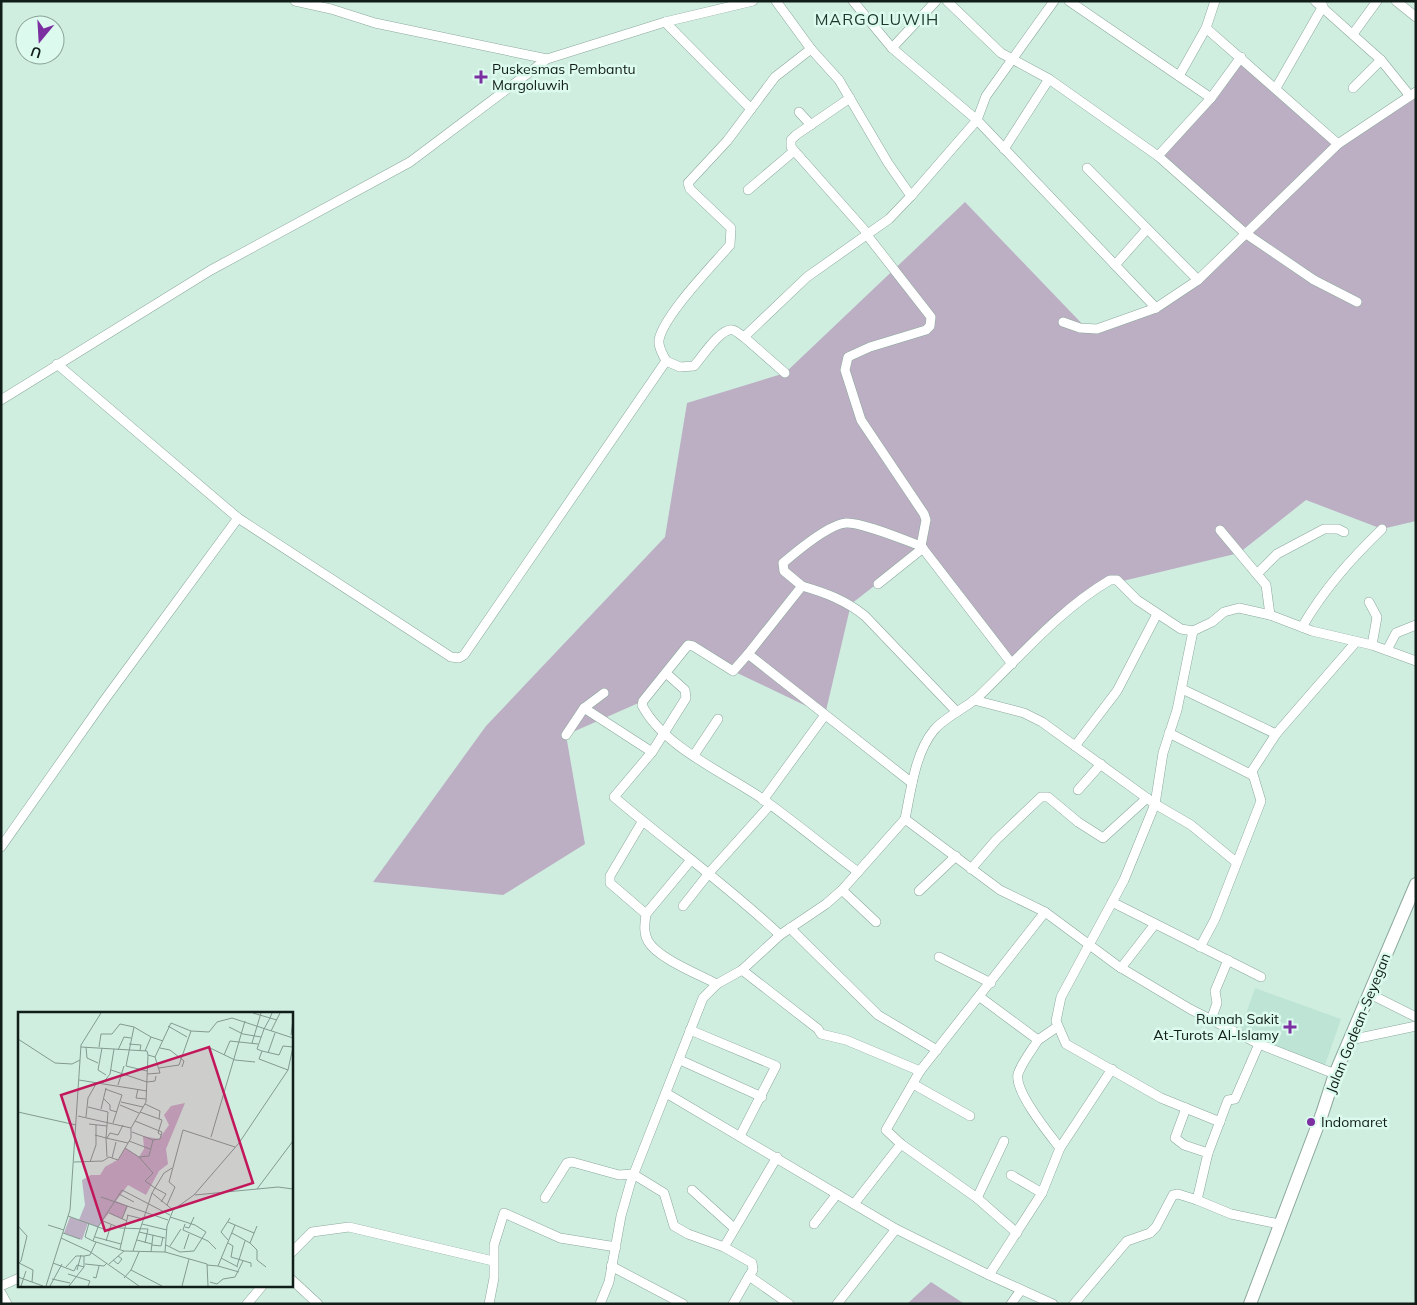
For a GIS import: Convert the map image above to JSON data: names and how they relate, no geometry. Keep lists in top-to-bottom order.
{
  "streets": {
    "main road": ["Jalan Godean-Seyegan"]
  },
  "districts": ["MARGOLUWIH"],
  "places": {
    "health": ["Puskesmas Pembantu Margoluwih", "Rumah Sakit At-Turots Al-Islamy"],
    "other": ["Indomaret"]
  },
  "north": "bottom"
}
